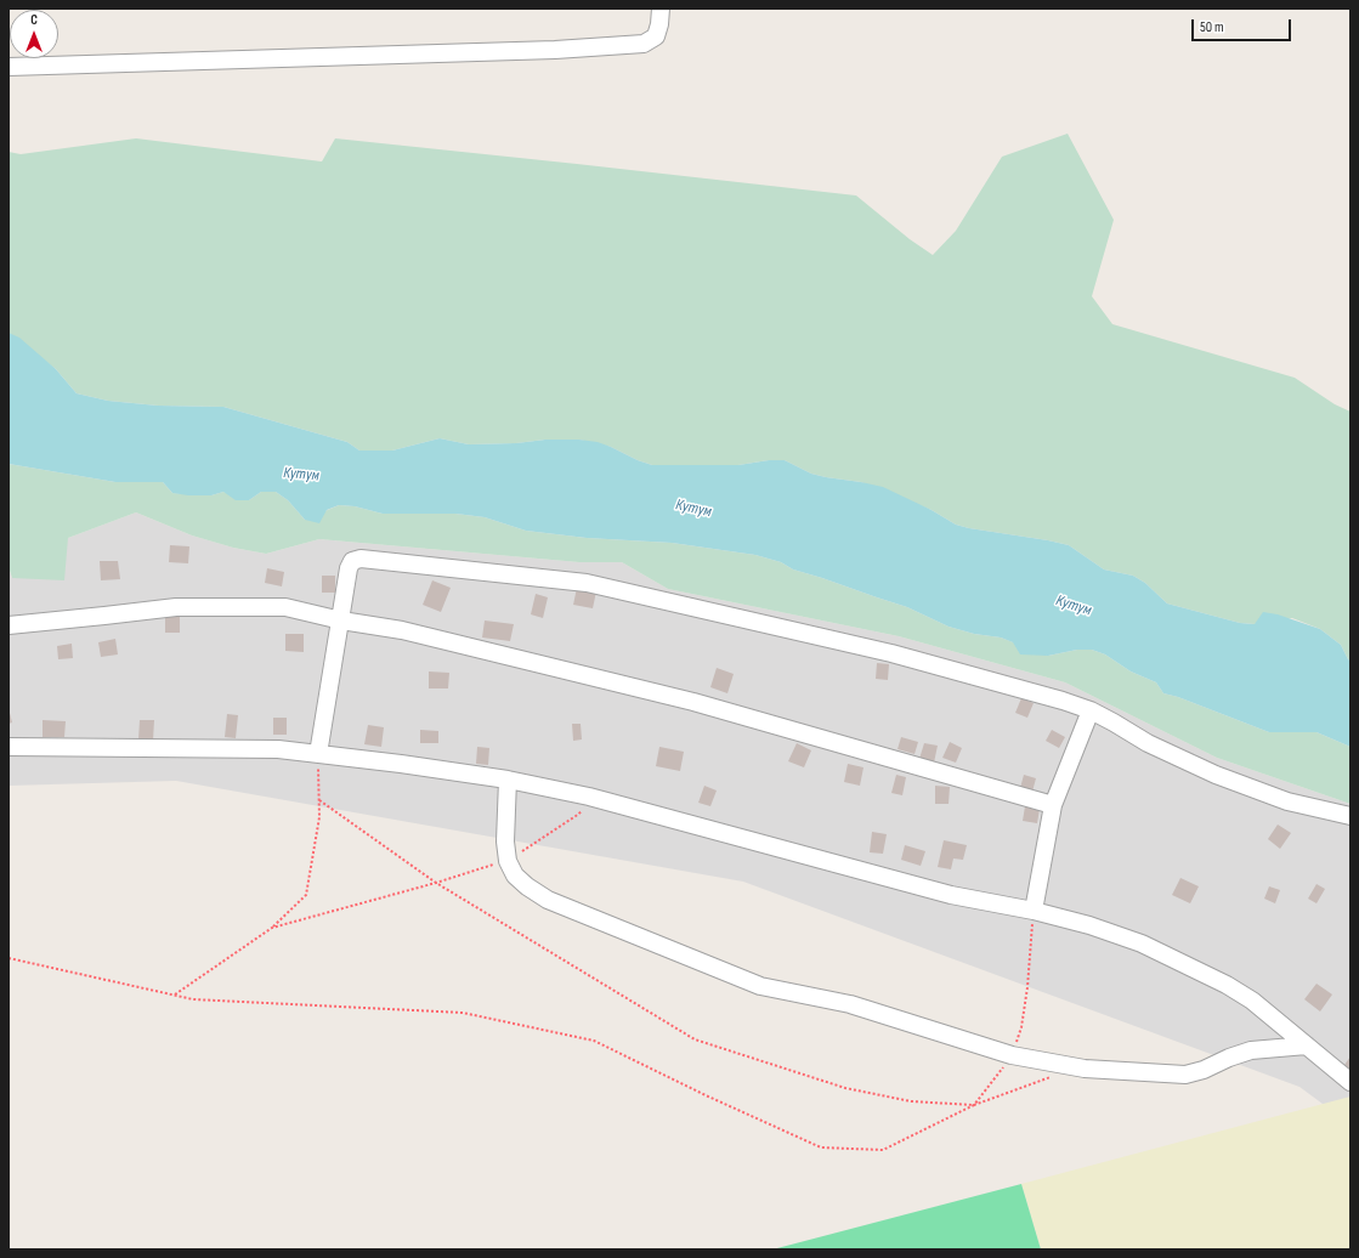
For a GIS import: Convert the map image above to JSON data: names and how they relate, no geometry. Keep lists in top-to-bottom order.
{
  "water": ["Кутум"],
  "scale_bar": "50 m",
  "north": "top"
}
